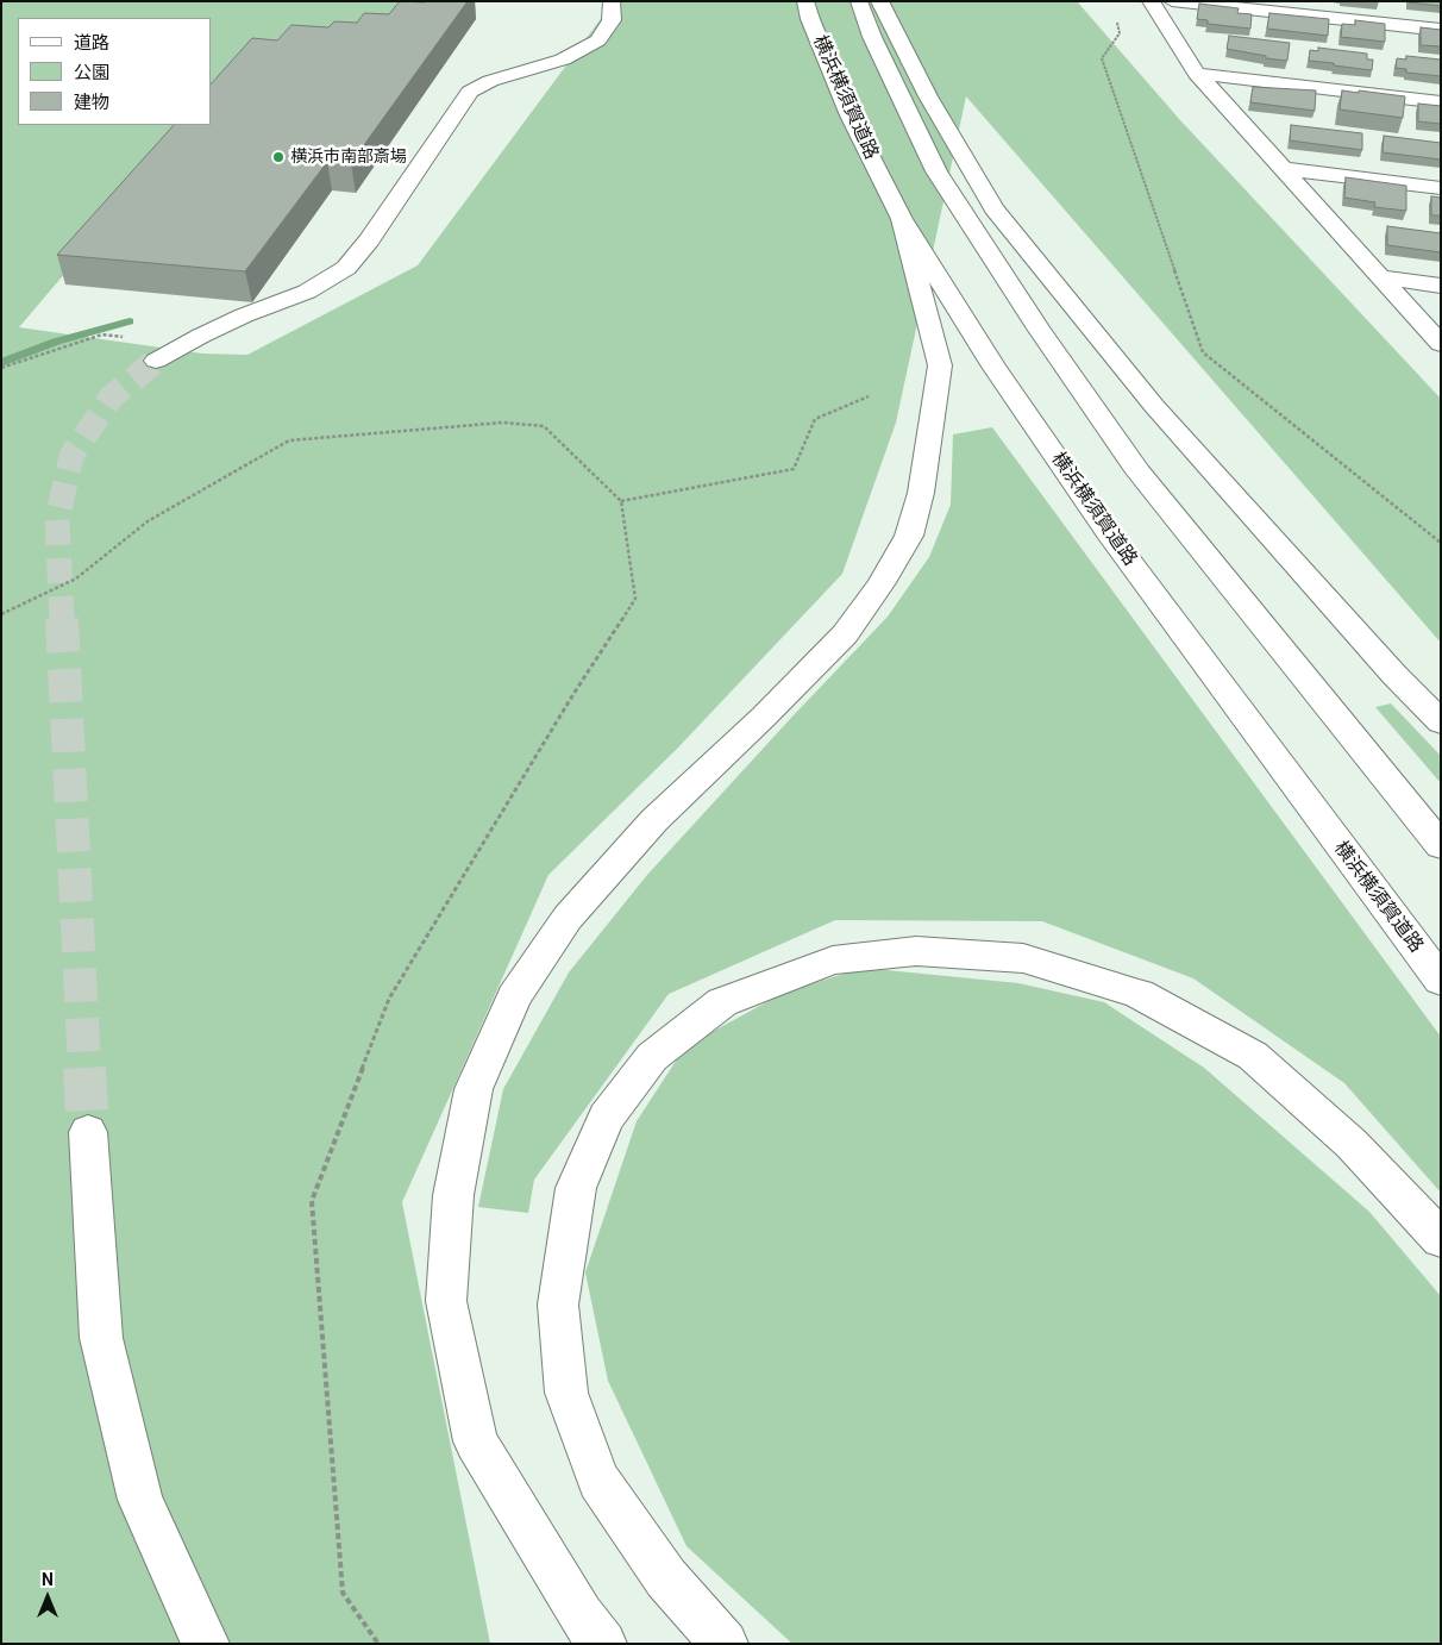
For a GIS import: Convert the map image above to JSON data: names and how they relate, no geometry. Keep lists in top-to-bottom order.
{
  "streets": {
    "main road": ["横浜横須賀道路"]
  },
  "places": ["横浜市南部斎場"],
  "legend": ["道路", "公園", "建物"],
  "north": "top"
}
